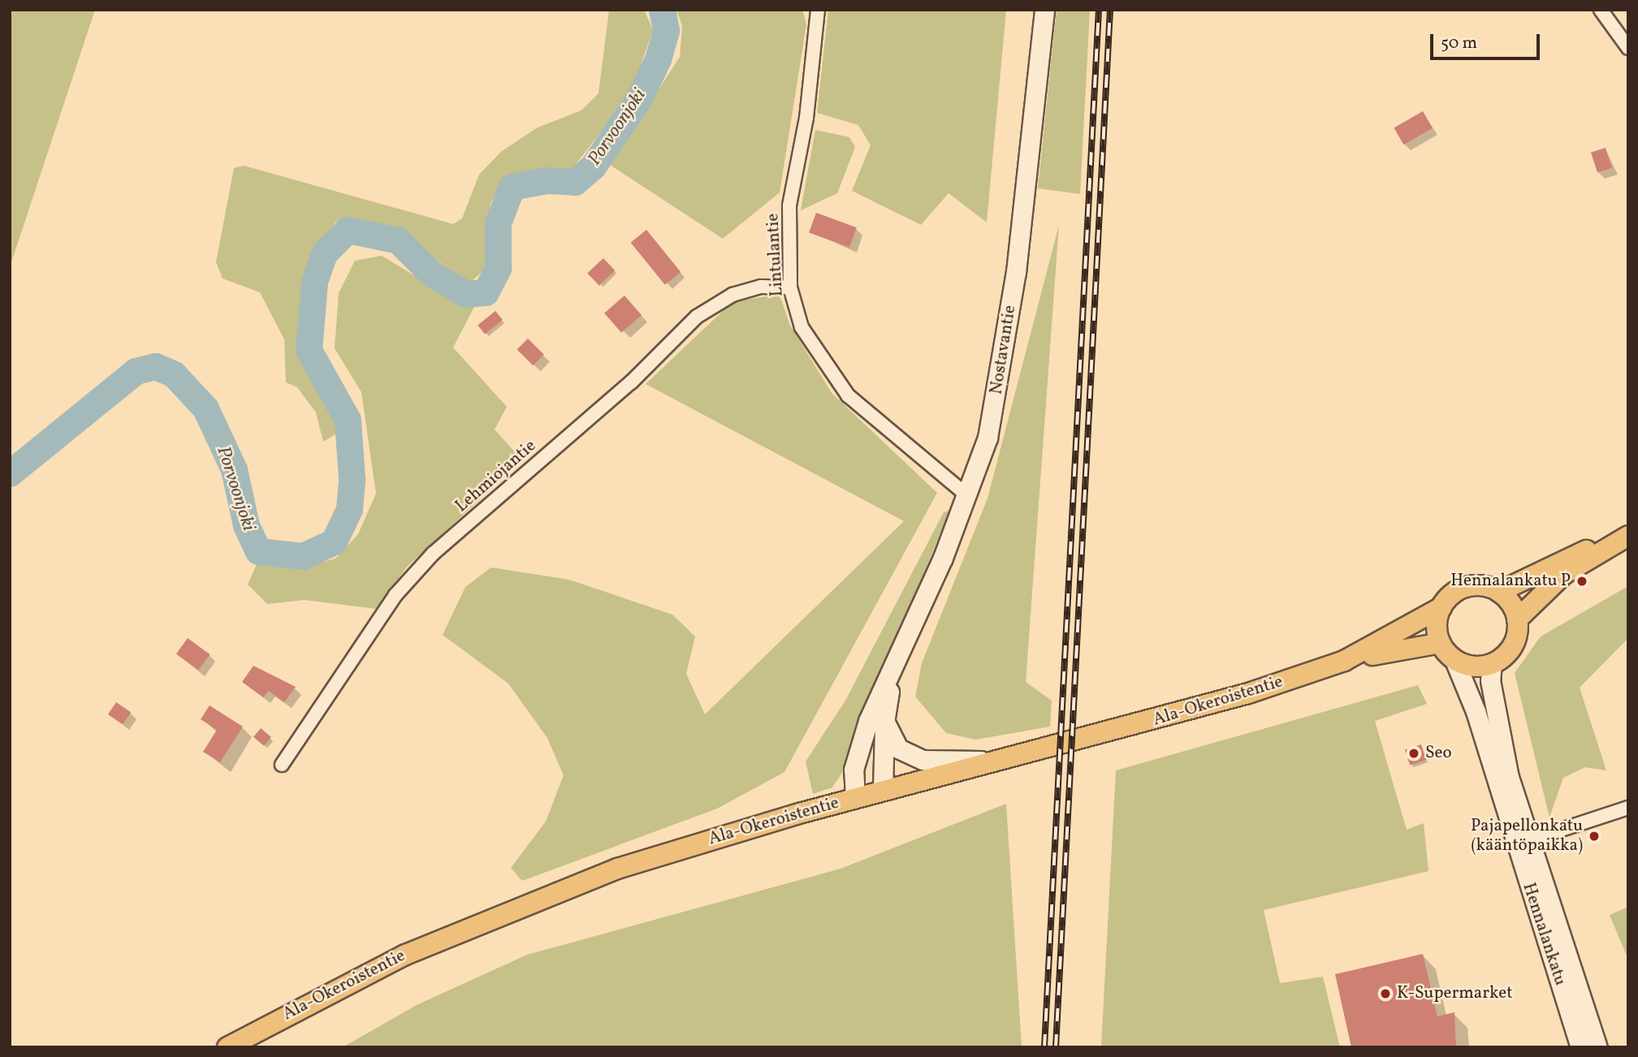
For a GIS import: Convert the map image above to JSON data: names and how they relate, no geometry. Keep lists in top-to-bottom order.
{
  "streets": {
    "main road": ["Ala-Okeroistentie"],
    "street": [
      "Lintulantie",
      "Nostavantie",
      "Lehmiojantie",
      "Hennalankatu"
    ]
  },
  "crossings": [
    ["Lintulantie", "Nostavantie"],
    ["Lintulantie", "Lehmiojantie"],
    ["Nostavantie", "Ala-Okeroistentie"],
    ["Ala-Okeroistentie", "Hennalankatu"]
  ],
  "water": ["Porvoonjoki"],
  "places": [
    "Hennalankatu P",
    "Seo",
    "Pajapellonkatu (kääntöpaikka)",
    "K-Supermarket"
  ],
  "scale_bar": "50 m"
}
